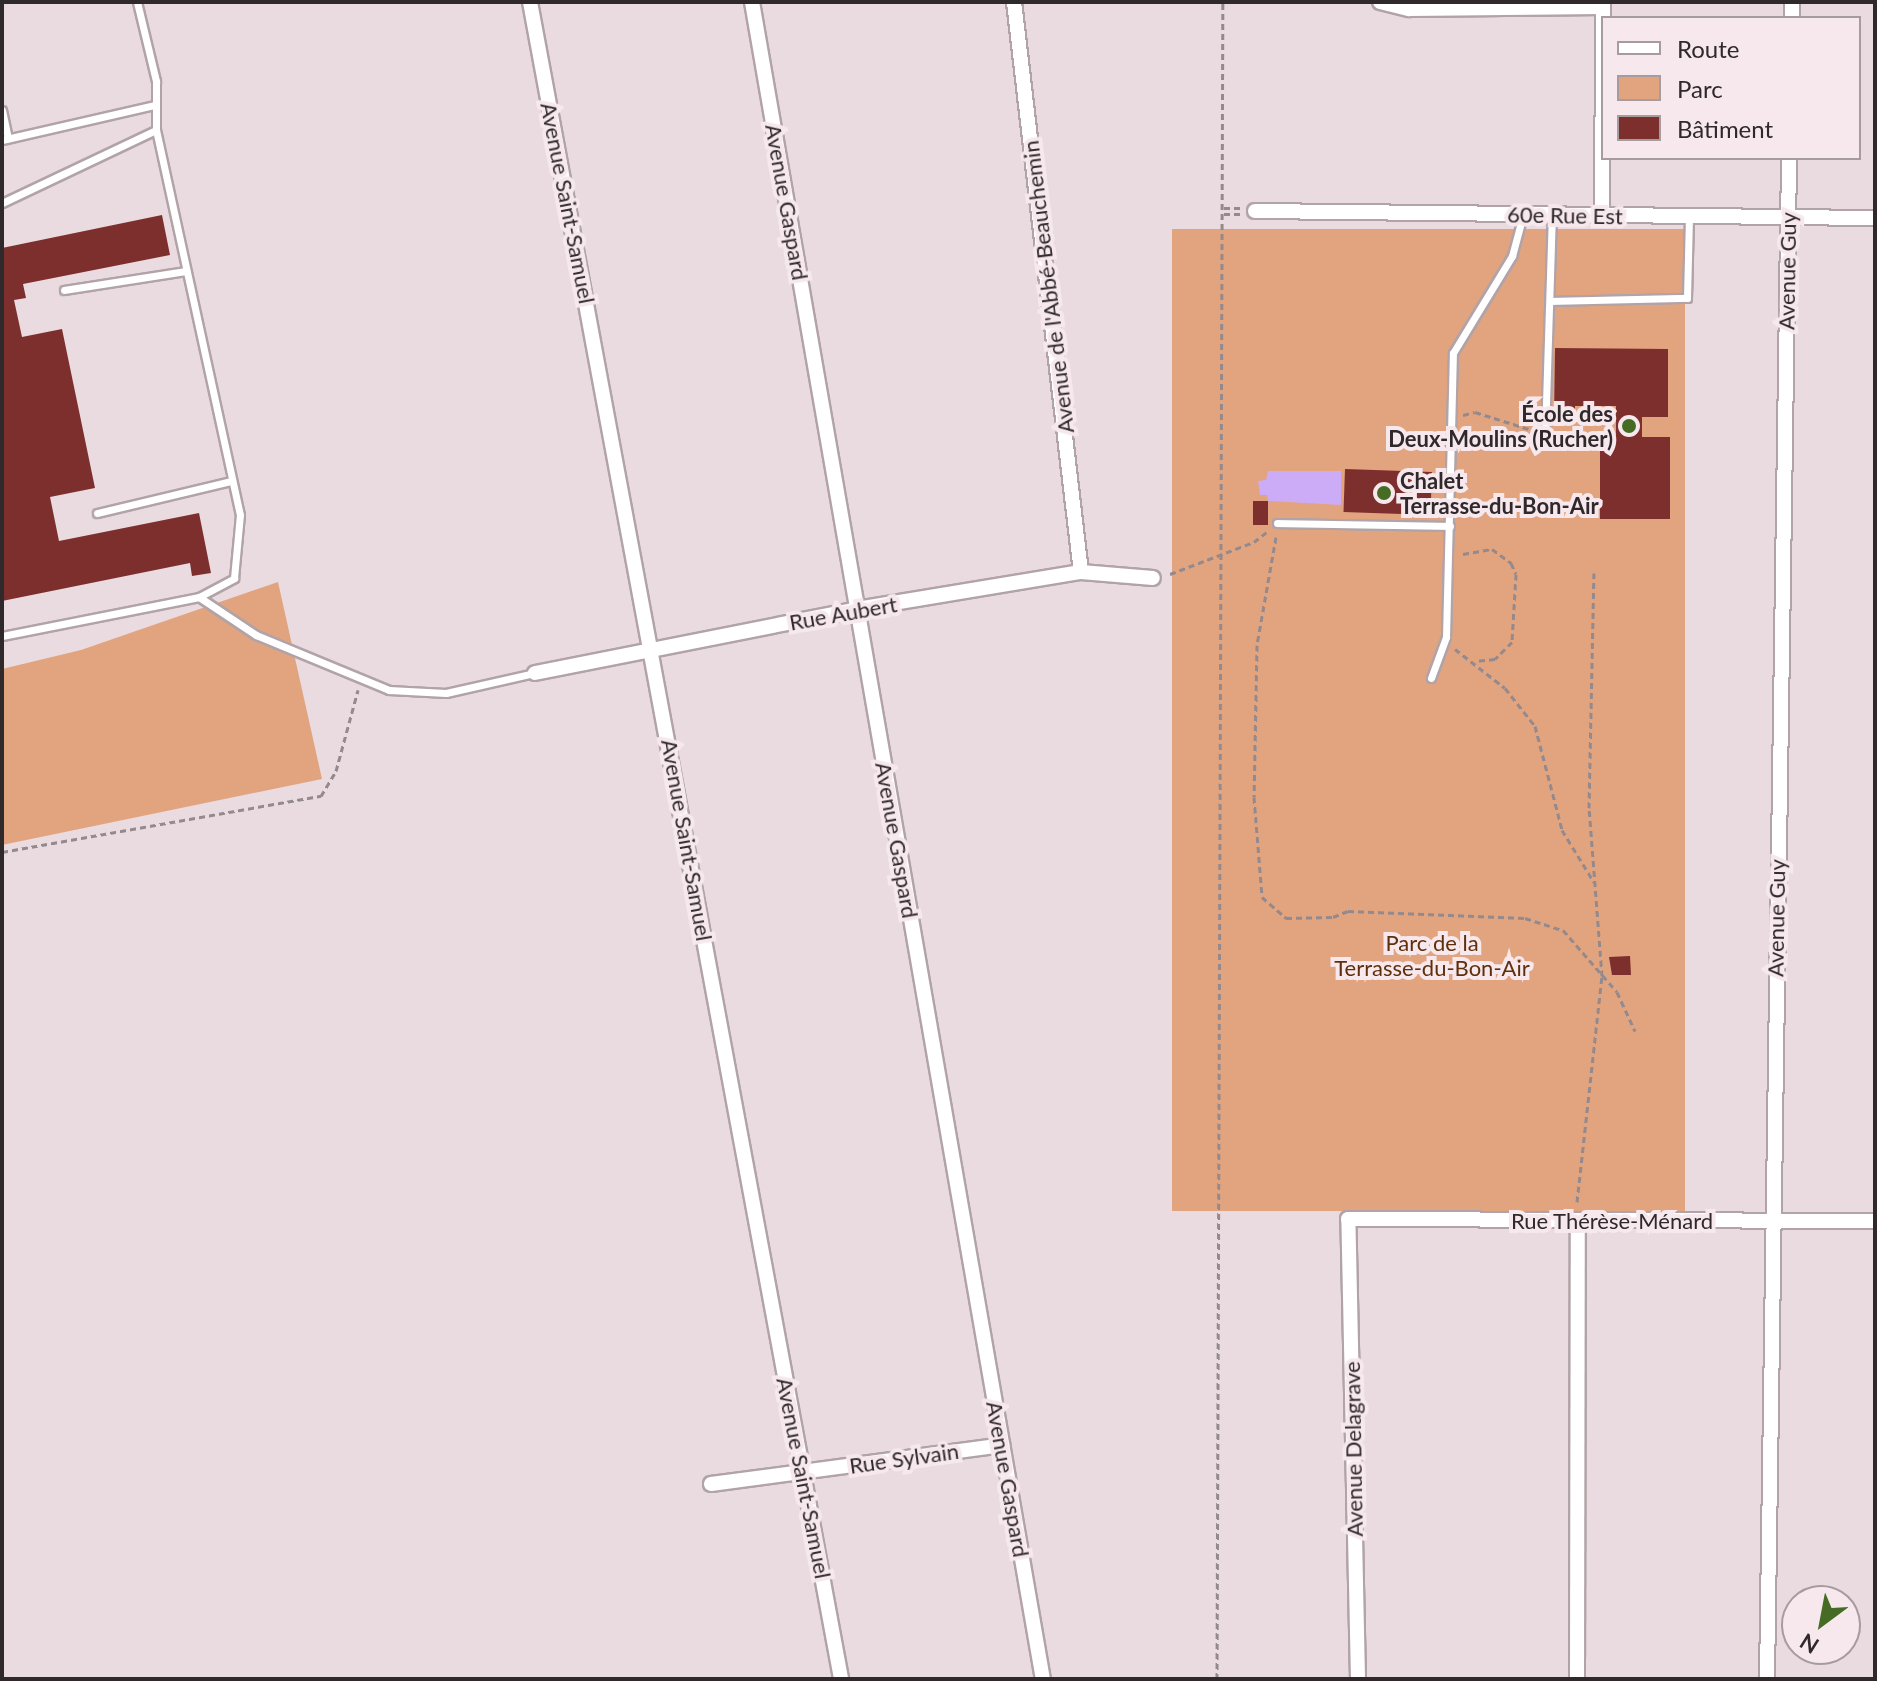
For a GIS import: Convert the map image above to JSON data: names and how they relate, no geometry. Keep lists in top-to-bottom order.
{
  "streets": {
    "street": [
      "Avenue Gaspard",
      "Avenue Saint-Samuel",
      "60e Rue Est",
      "Avenue Guy",
      "Avenue de l'Abbé-Beauchemin",
      "Rue Aubert",
      "Rue Thérèse-Ménard",
      "Avenue Delagrave",
      "Rue Sylvain"
    ]
  },
  "crossings": [
    ["Avenue Gaspard", "Rue Aubert"],
    ["Avenue Gaspard", "Rue Sylvain"],
    ["Avenue Saint-Samuel", "Rue Aubert"],
    ["Avenue Saint-Samuel", "Rue Sylvain"],
    ["60e Rue Est", "Avenue Guy"],
    ["Avenue Guy", "Rue Thérèse-Ménard"],
    ["Avenue de l'Abbé-Beauchemin", "Rue Aubert"],
    ["Rue Thérèse-Ménard", "Avenue Delagrave"]
  ],
  "parks": ["Parc de la Terrasse-du-Bon-Air"],
  "places": ["École des Deux-Moulins (Rucher)", "Chalet Terrasse-du-Bon-Air"],
  "legend": ["Route", "Parc", "Bâtiment"],
  "north": "bottom left"
}
